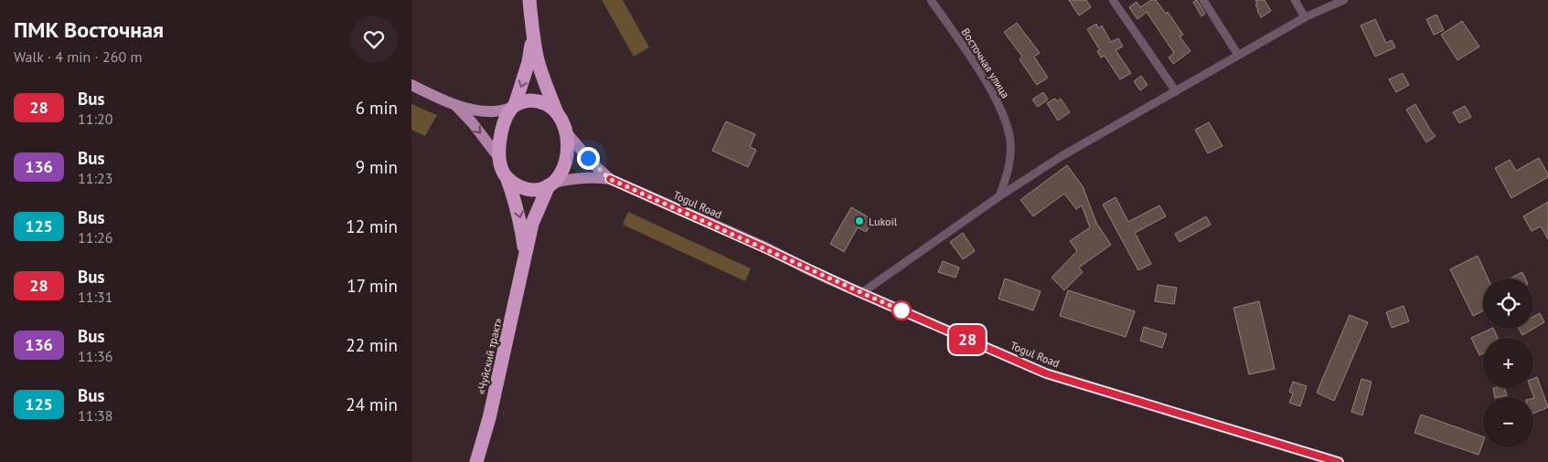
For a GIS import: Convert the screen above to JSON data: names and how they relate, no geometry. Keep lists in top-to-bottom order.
{
  "streets": {
    "highway": ["«Чуйский тракт»"],
    "main road": ["Togul Road"],
    "street": ["Восточная улица"]
  },
  "places": ["Lukoil"],
  "lines": ["bus line 28"],
  "page": {
    "heading": ["ПМК Восточная", "Walk · 4 min · 260 m"],
    "on_map": "28",
    "list": [
      {
        "mark": "28",
        "name": "Bus",
        "note": "11:20",
        "value": "6 min"
      },
      {
        "mark": "136",
        "name": "Bus",
        "note": "11:23",
        "value": "9 min"
      },
      {
        "mark": "125",
        "name": "Bus",
        "note": "11:26",
        "value": "12 min"
      },
      {
        "mark": "28",
        "name": "Bus",
        "note": "11:31",
        "value": "17 min"
      },
      {
        "mark": "136",
        "name": "Bus",
        "note": "11:36",
        "value": "22 min"
      },
      {
        "mark": "125",
        "name": "Bus",
        "note": "11:38",
        "value": "24 min"
      }
    ],
    "map_buttons": ["+", "−"]
  }
}
